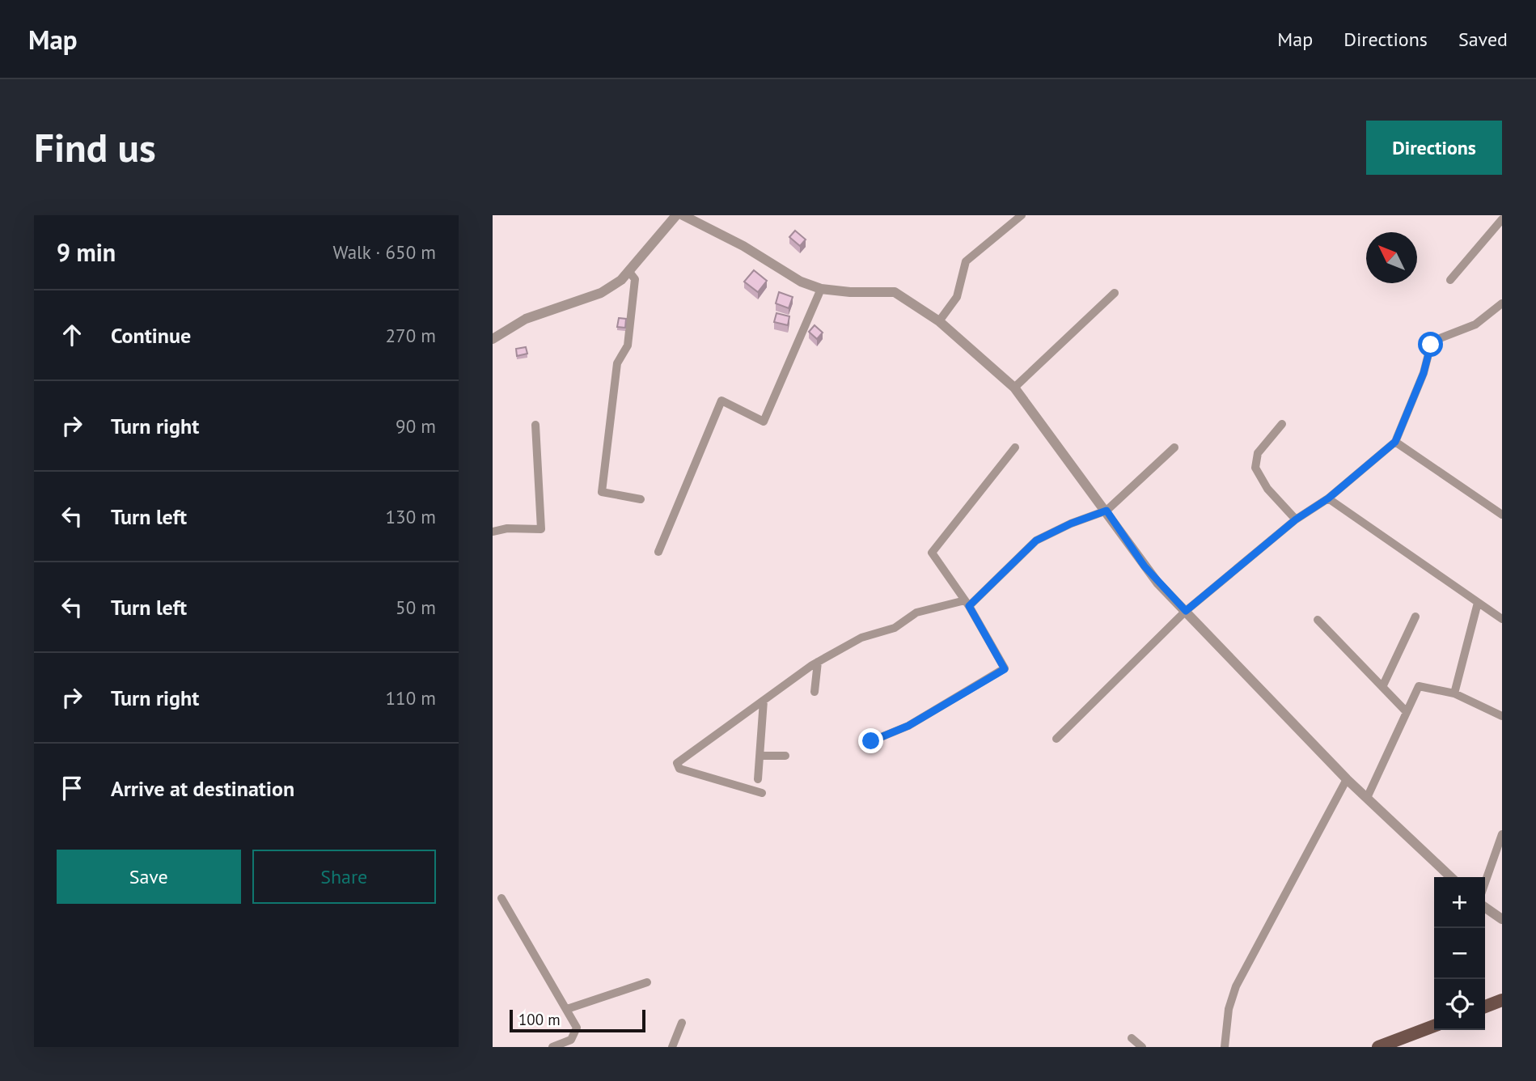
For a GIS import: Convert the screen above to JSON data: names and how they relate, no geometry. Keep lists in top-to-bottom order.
{
  "scale_bar": "100 m",
  "north": "top left",
  "page": {
    "header": "Map",
    "nav": ["Map", "Directions", "Saved"],
    "buttons": [
      "Directions",
      ["Save", "Share"]
    ],
    "title": "Find us",
    "heading": ["9 min", "Walk · 650 m"],
    "list": [
      ["Continue", "270 m"],
      ["Turn right", "90 m"],
      ["Turn left", "130 m"],
      ["Turn left", "50 m"],
      ["Turn right", "110 m"],
      "Arrive at destination"
    ],
    "map_buttons": ["+", "−"],
    "scale": "100 m"
  }
}
